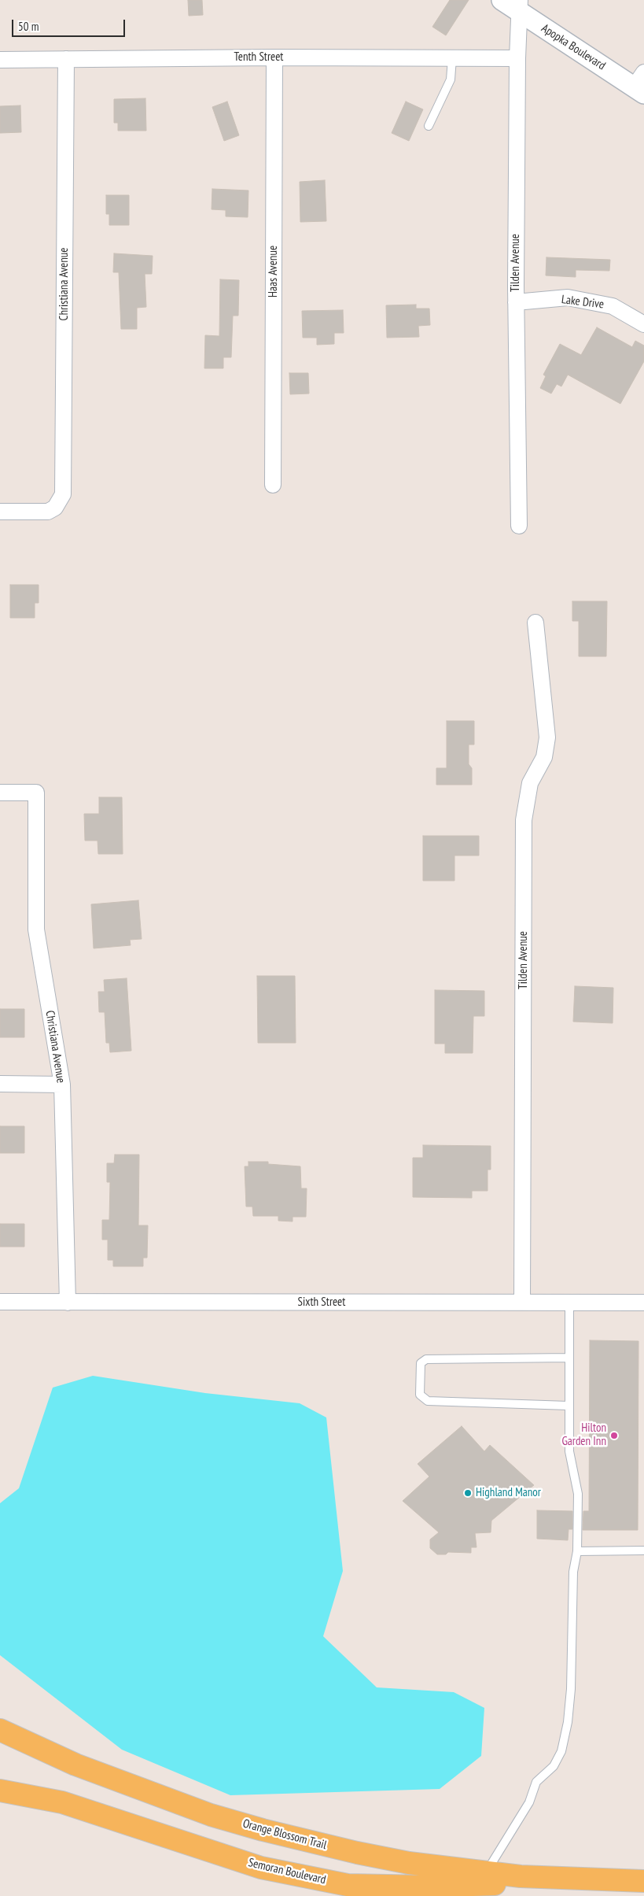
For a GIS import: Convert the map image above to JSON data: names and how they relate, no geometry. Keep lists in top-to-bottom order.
{
  "streets": {
    "main road": ["Orange Blossom Trail", "Semoran Boulevard"],
    "street": [
      "Apopka Boulevard",
      "Tenth Street",
      "Tilden Avenue",
      "Haas Avenue",
      "Christiana Avenue",
      "Lake Drive",
      "Sixth Street"
    ]
  },
  "crossings": [
    ["Apopka Boulevard", "Tilden Avenue"],
    ["Tenth Street", "Tilden Avenue"],
    ["Tenth Street", "Haas Avenue"],
    ["Tenth Street", "Christiana Avenue"],
    ["Tilden Avenue", "Lake Drive"],
    ["Tilden Avenue", "Sixth Street"],
    ["Christiana Avenue", "Sixth Street"],
    ["Orange Blossom Trail", "Semoran Boulevard"]
  ],
  "places": ["Hilton Garden Inn", "Highland Manor"],
  "scale_bar": "50 m"
}
